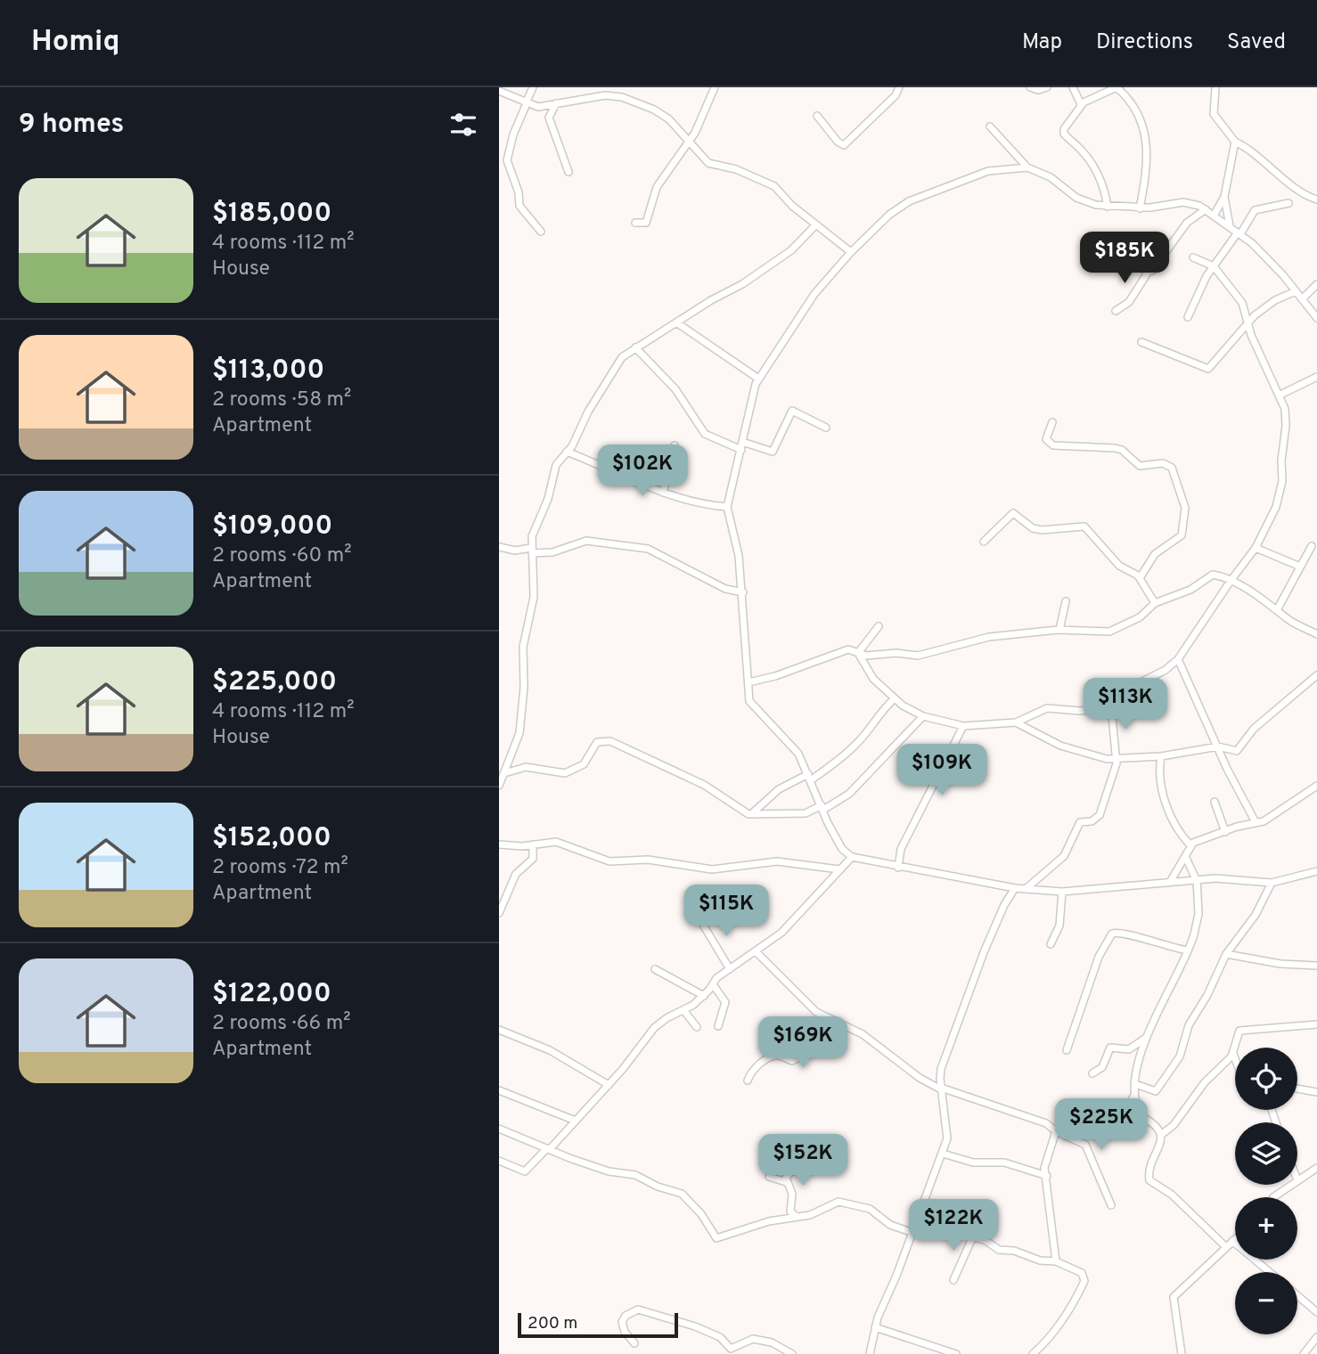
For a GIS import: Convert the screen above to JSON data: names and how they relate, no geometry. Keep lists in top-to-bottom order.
{
  "scale_bar": "200 m",
  "page": {
    "header": "Homiq",
    "nav": ["Map", "Directions", "Saved"],
    "heading": "9 homes",
    "list": [
      {
        "name": "$185,000",
        "note": "4 rooms · 112 m² · House"
      },
      {
        "name": "$113,000",
        "note": "2 rooms · 58 m² · Apartment"
      },
      {
        "name": "$109,000",
        "note": "2 rooms · 60 m² · Apartment"
      },
      {
        "name": "$225,000",
        "note": "4 rooms · 112 m² · House"
      },
      {
        "name": "$152,000",
        "note": "2 rooms · 72 m² · Apartment"
      },
      {
        "name": "$122,000",
        "note": "2 rooms · 66 m² · Apartment"
      }
    ],
    "price": [
      "$185K",
      "$102K",
      "$113K",
      "$109K",
      "$115K",
      "$169K",
      "$225K",
      "$152K",
      "$122K"
    ],
    "map_buttons": ["+", "−"],
    "scale": "200 m"
  }
}
